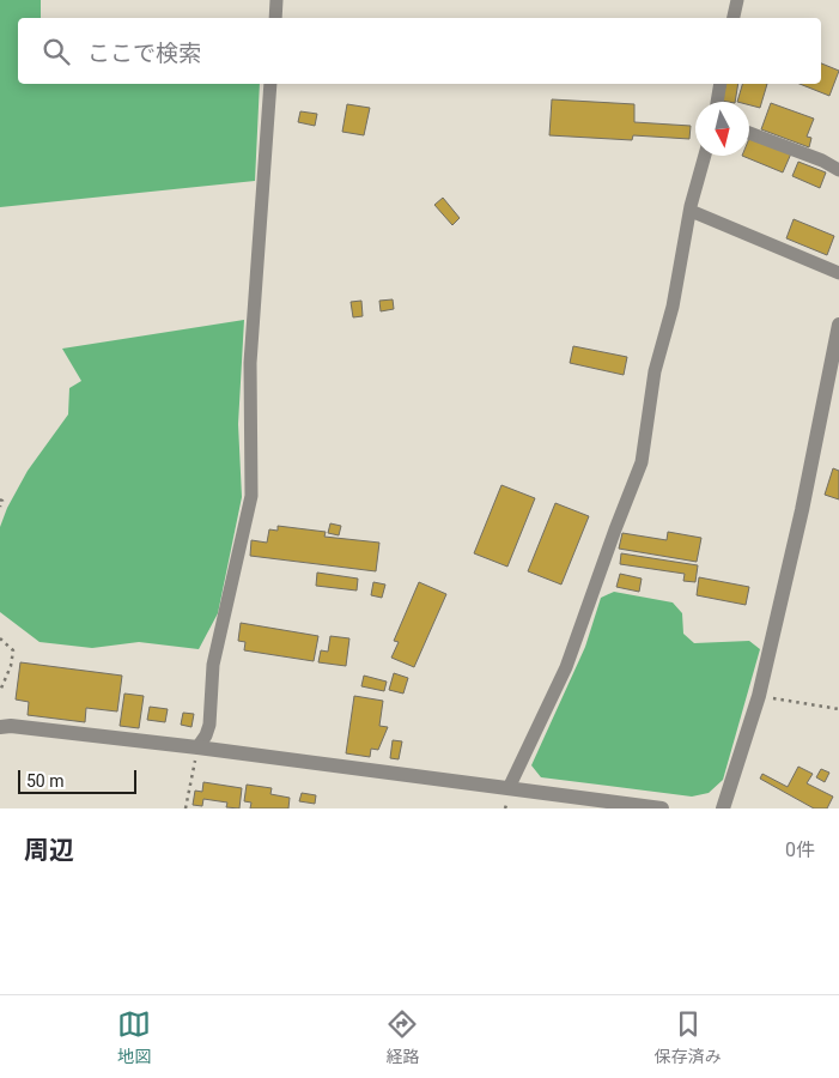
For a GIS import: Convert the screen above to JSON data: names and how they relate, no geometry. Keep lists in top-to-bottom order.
{
  "scale_bar": "50 m",
  "north": "bottom",
  "page": {
    "search": "ここで検索",
    "scale": "50 m",
    "heading": ["周辺", "0件"],
    "nav": ["地図", "経路", "保存済み"]
  }
}
